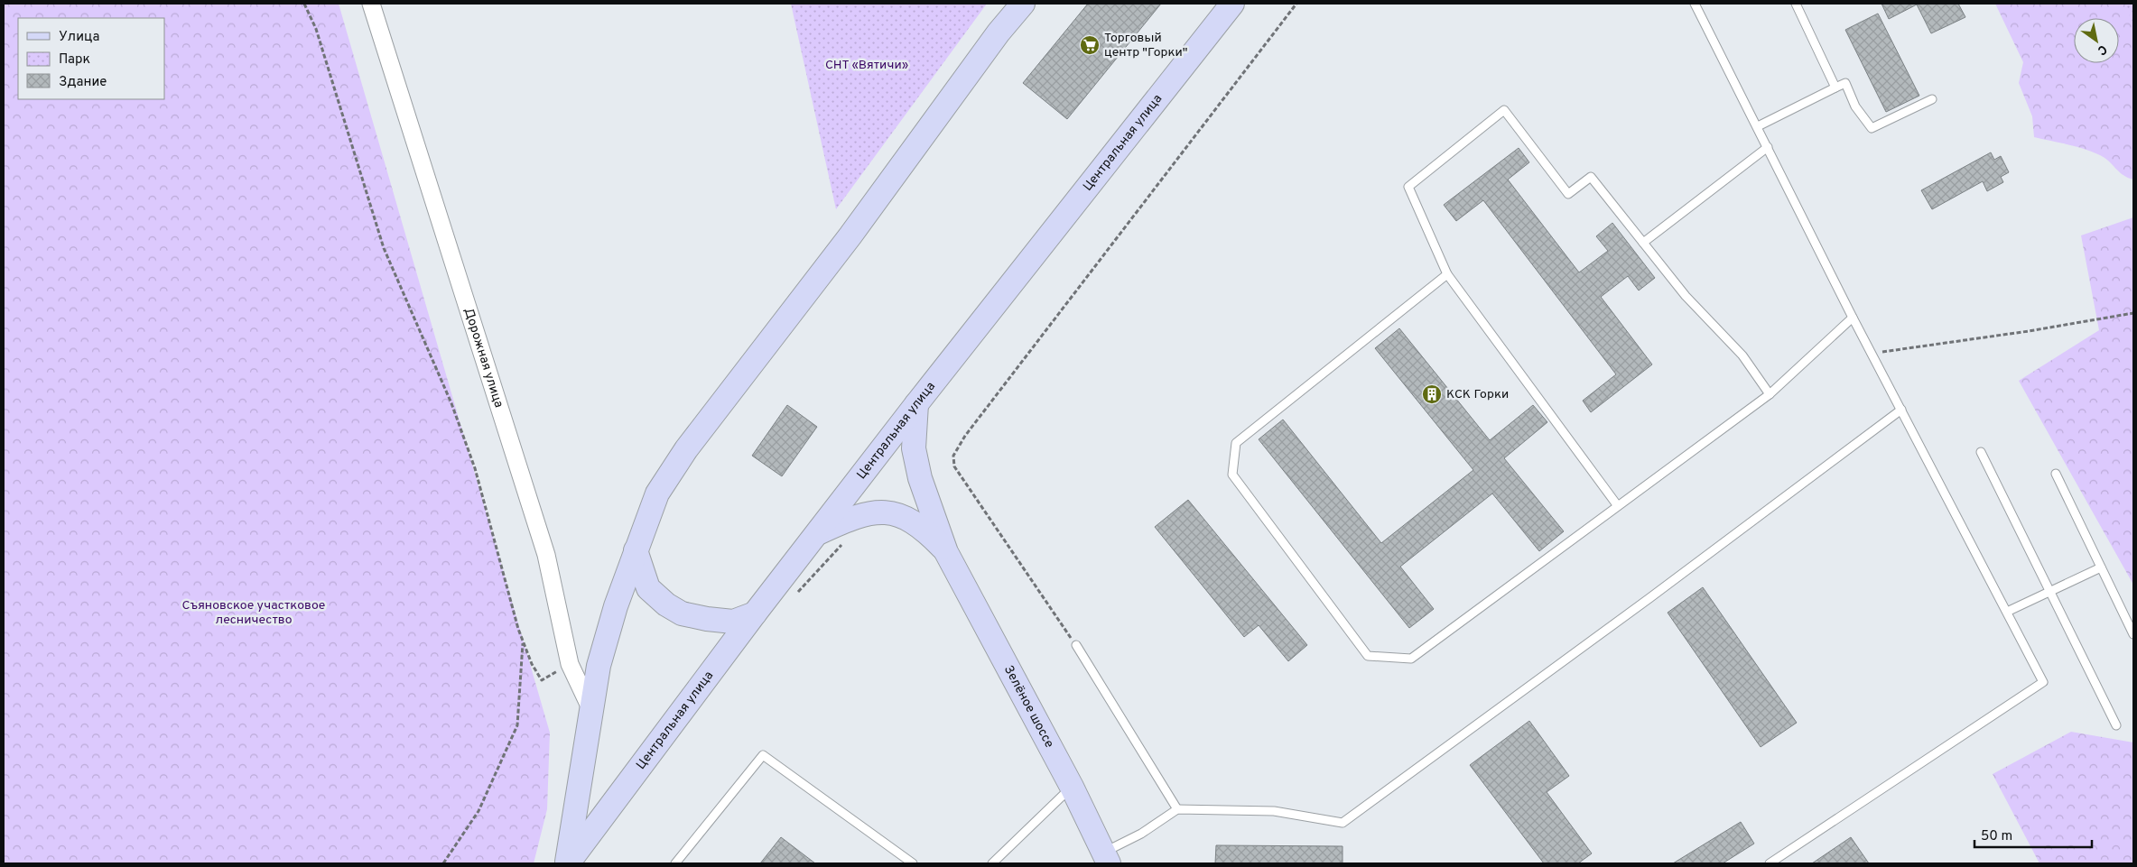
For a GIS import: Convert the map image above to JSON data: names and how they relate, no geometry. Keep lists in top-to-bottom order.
{
  "streets": {
    "main road": ["Центральная улица", "Зелёное шоссе"],
    "street": ["Дорожная улица"]
  },
  "parks": ["СНТ «Вятичи»", "Съяновское участковое лесничество"],
  "places": {
    "supermarket": ["Торговый центр \"Горки\""],
    "building": ["КСК Горки"]
  },
  "legend": ["Улица", "Парк", "Здание"],
  "scale_bar": "50 m",
  "north": "bottom right"
}
